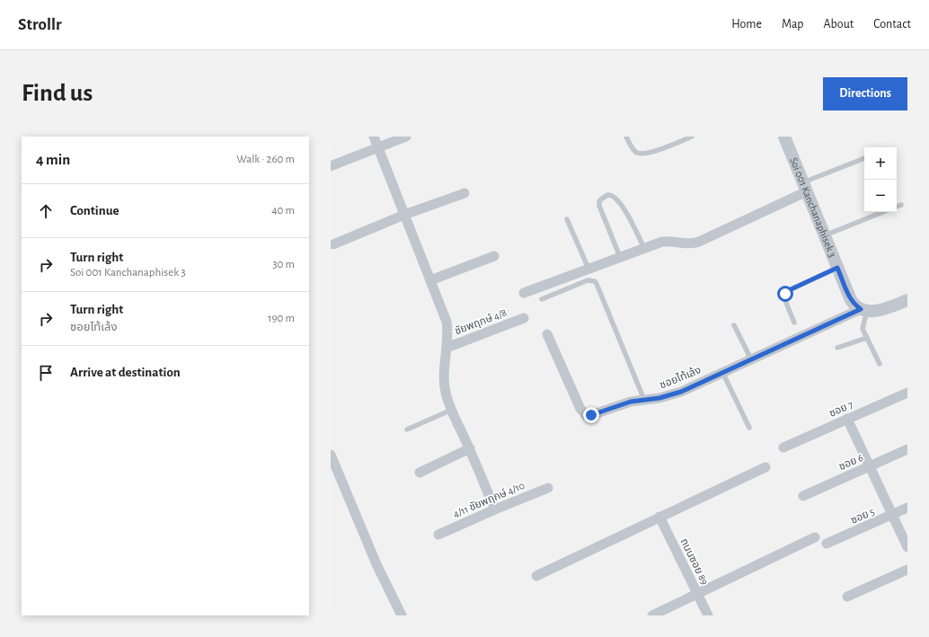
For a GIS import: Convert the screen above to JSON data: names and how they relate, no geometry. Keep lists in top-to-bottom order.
{
  "streets": {
    "street": [
      "Soi 001 Kanchanaphisek 3",
      "ชัยพฤกษ์ 4/8",
      "ซอยไท้เล้ง",
      "ซอย 7",
      "ซอย 6",
      "4/11 ชัยพฤกษ์ 4/10",
      "ซอย 5",
      "ถนนซอย 89"
    ]
  },
  "crossings": [
    ["Soi 001 Kanchanaphisek 3", "ซอยไท้เล้ง"]
  ],
  "page": {
    "header": "Strollr",
    "nav": [
      "Home",
      "Map",
      "About",
      "Contact"
    ],
    "buttons": "Directions",
    "title": "Find us",
    "heading": ["4 min", "Walk · 260 m"],
    "map_buttons": ["+", "−"],
    "list": [
      ["Continue", "40 m"],
      ["Turn right", "Soi 001 Kanchanaphisek 3", "30 m"],
      ["Turn right", "ซอยไท้เล้ง", "190 m"],
      "Arrive at destination"
    ]
  }
}
